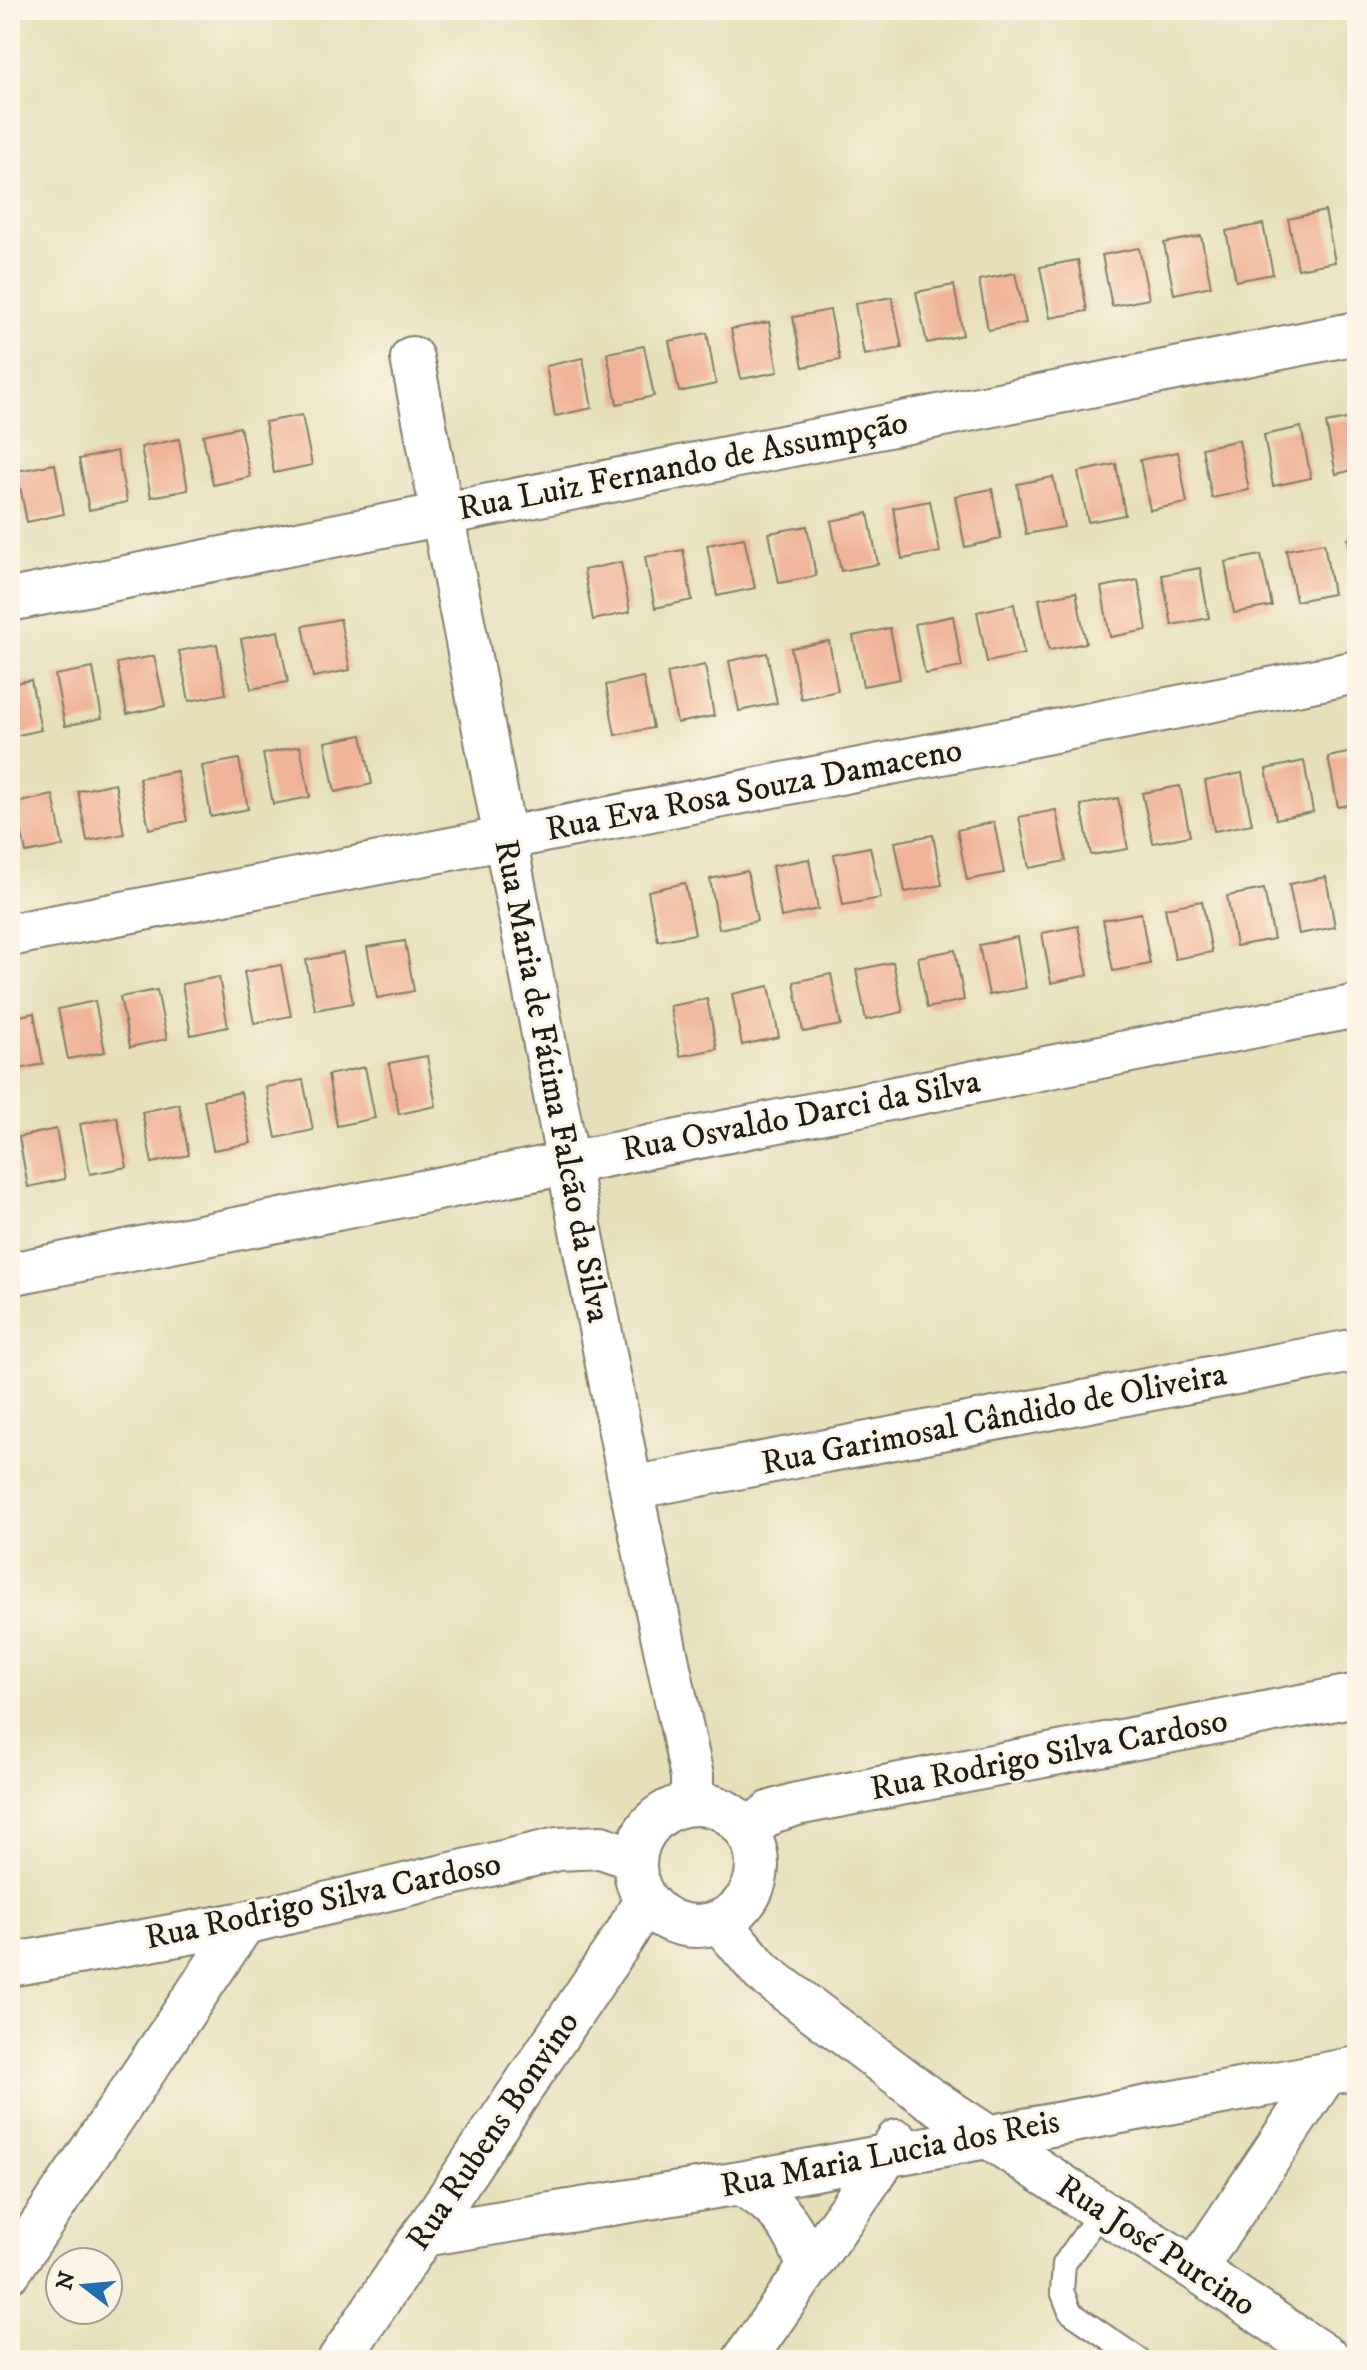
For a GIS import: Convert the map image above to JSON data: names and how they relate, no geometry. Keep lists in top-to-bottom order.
{
  "streets": {
    "street": [
      "Rua Luiz Fernando de Assumpção",
      "Rua Eva Rosa Souza Damaceno",
      "Rua Maria de Fátima Falcão da Silva",
      "Rua Osvaldo Darci da Silva",
      "Rua Garimosal Cândido de Oliveira",
      "Rua Rodrigo Silva Cardoso",
      "Rua Rubens Bonvino",
      "Rua Maria Lucia dos Reis",
      "Rua José Purcino"
    ]
  },
  "crossings": [
    ["Rua Luiz Fernando de Assumpção", "Rua Maria de Fátima Falcão da Silva"],
    ["Rua Eva Rosa Souza Damaceno", "Rua Maria de Fátima Falcão da Silva"],
    ["Rua Maria de Fátima Falcão da Silva", "Rua Osvaldo Darci da Silva"],
    ["Rua Maria de Fátima Falcão da Silva", "Rua Garimosal Cândido de Oliveira"],
    ["Rua Maria de Fátima Falcão da Silva", "Rua Rodrigo Silva Cardoso"],
    ["Rua Maria de Fátima Falcão da Silva", "Rua Rubens Bonvino"],
    ["Rua Maria de Fátima Falcão da Silva", "Rua José Purcino"],
    ["Rua Rodrigo Silva Cardoso", "Rua Rubens Bonvino"],
    ["Rua Rodrigo Silva Cardoso", "Rua José Purcino"],
    ["Rua Rubens Bonvino", "Rua Maria Lucia dos Reis"],
    ["Rua Rubens Bonvino", "Rua José Purcino"],
    ["Rua Maria Lucia dos Reis", "Rua José Purcino"]
  ],
  "north": "left"
}
